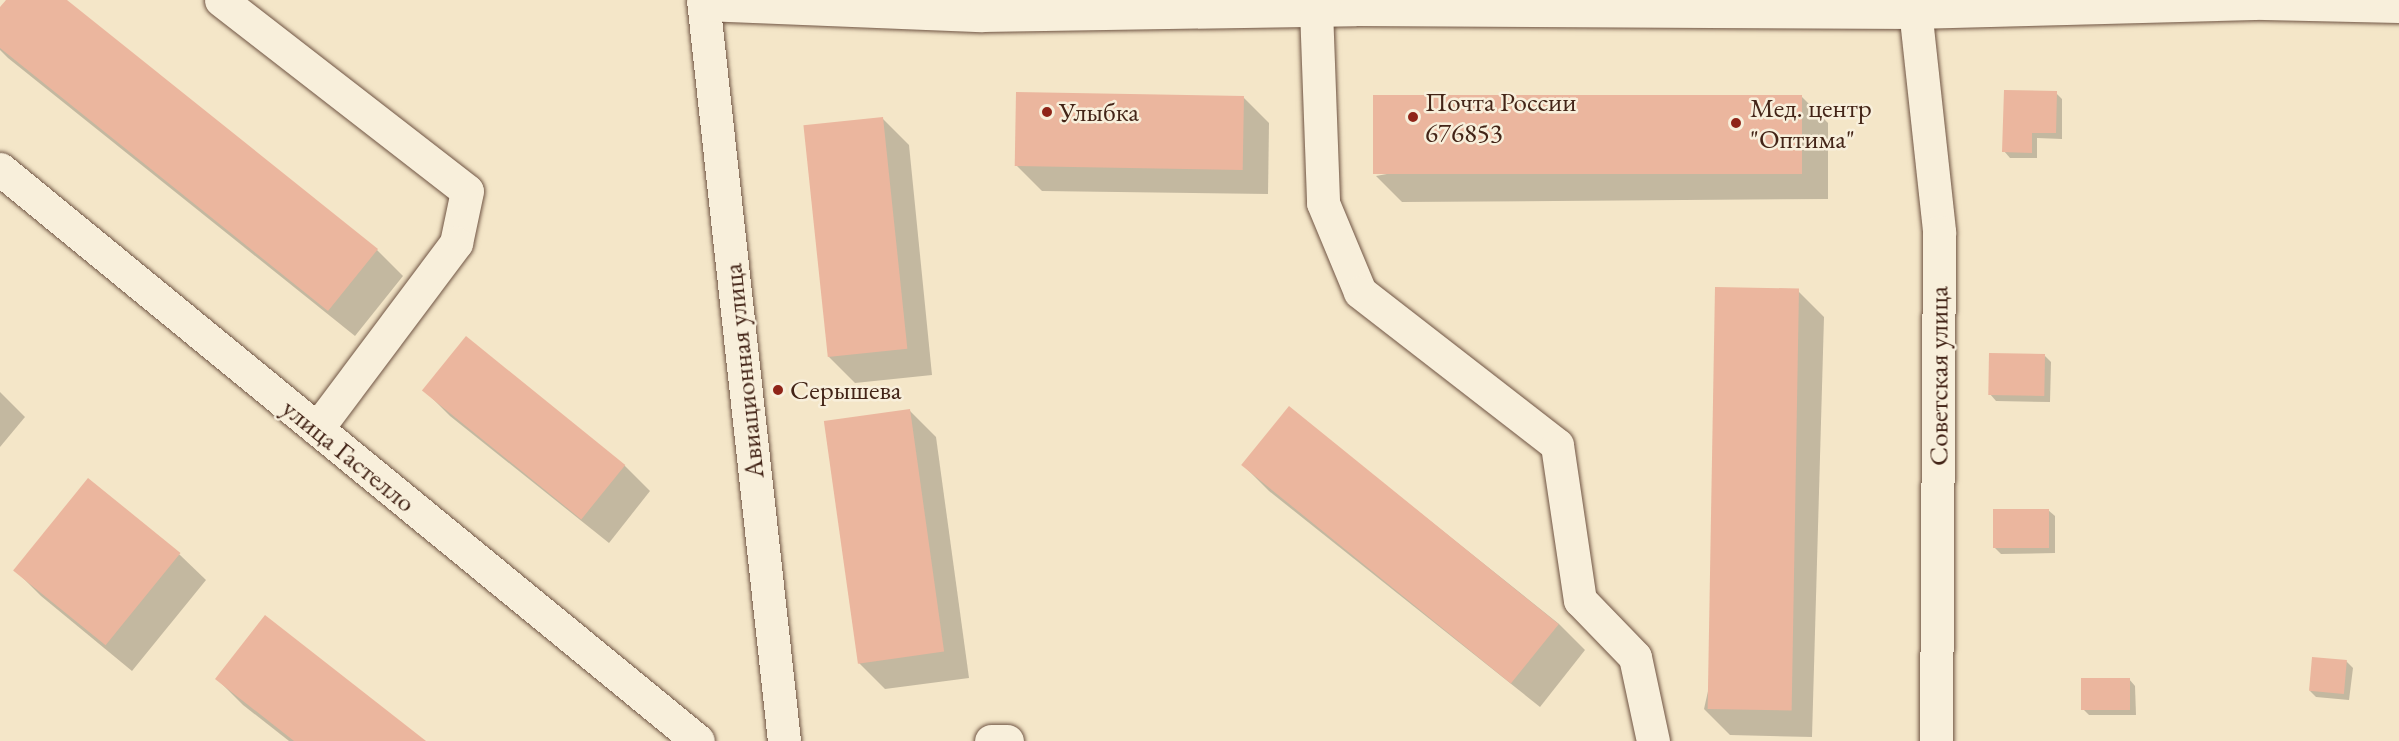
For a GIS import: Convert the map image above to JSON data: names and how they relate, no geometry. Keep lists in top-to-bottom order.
{
  "streets": {
    "street": ["Авиационная улица", "Советская улица", "улица Гастелло"]
  },
  "places": [
    "Улыбка",
    "Почта России 676853",
    "Мед. центр \"Оптима\"",
    "Серышева"
  ]
}
